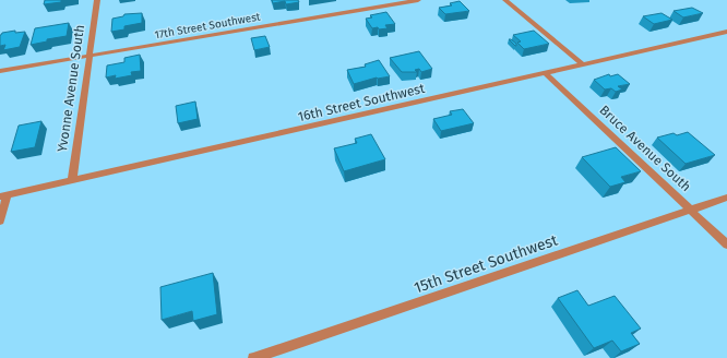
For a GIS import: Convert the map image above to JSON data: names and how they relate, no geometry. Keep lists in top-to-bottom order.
{
  "streets": {
    "street": [
      "17th Street Southwest",
      "Yvonne Avenue South",
      "16th Street Southwest",
      "Bruce Avenue South",
      "15th Street Southwest"
    ]
  },
  "crossings": [
    ["17th Street Southwest", "Yvonne Avenue South"],
    ["Yvonne Avenue South", "16th Street Southwest"],
    ["16th Street Southwest", "Bruce Avenue South"],
    ["Bruce Avenue South", "15th Street Southwest"]
  ]
}
